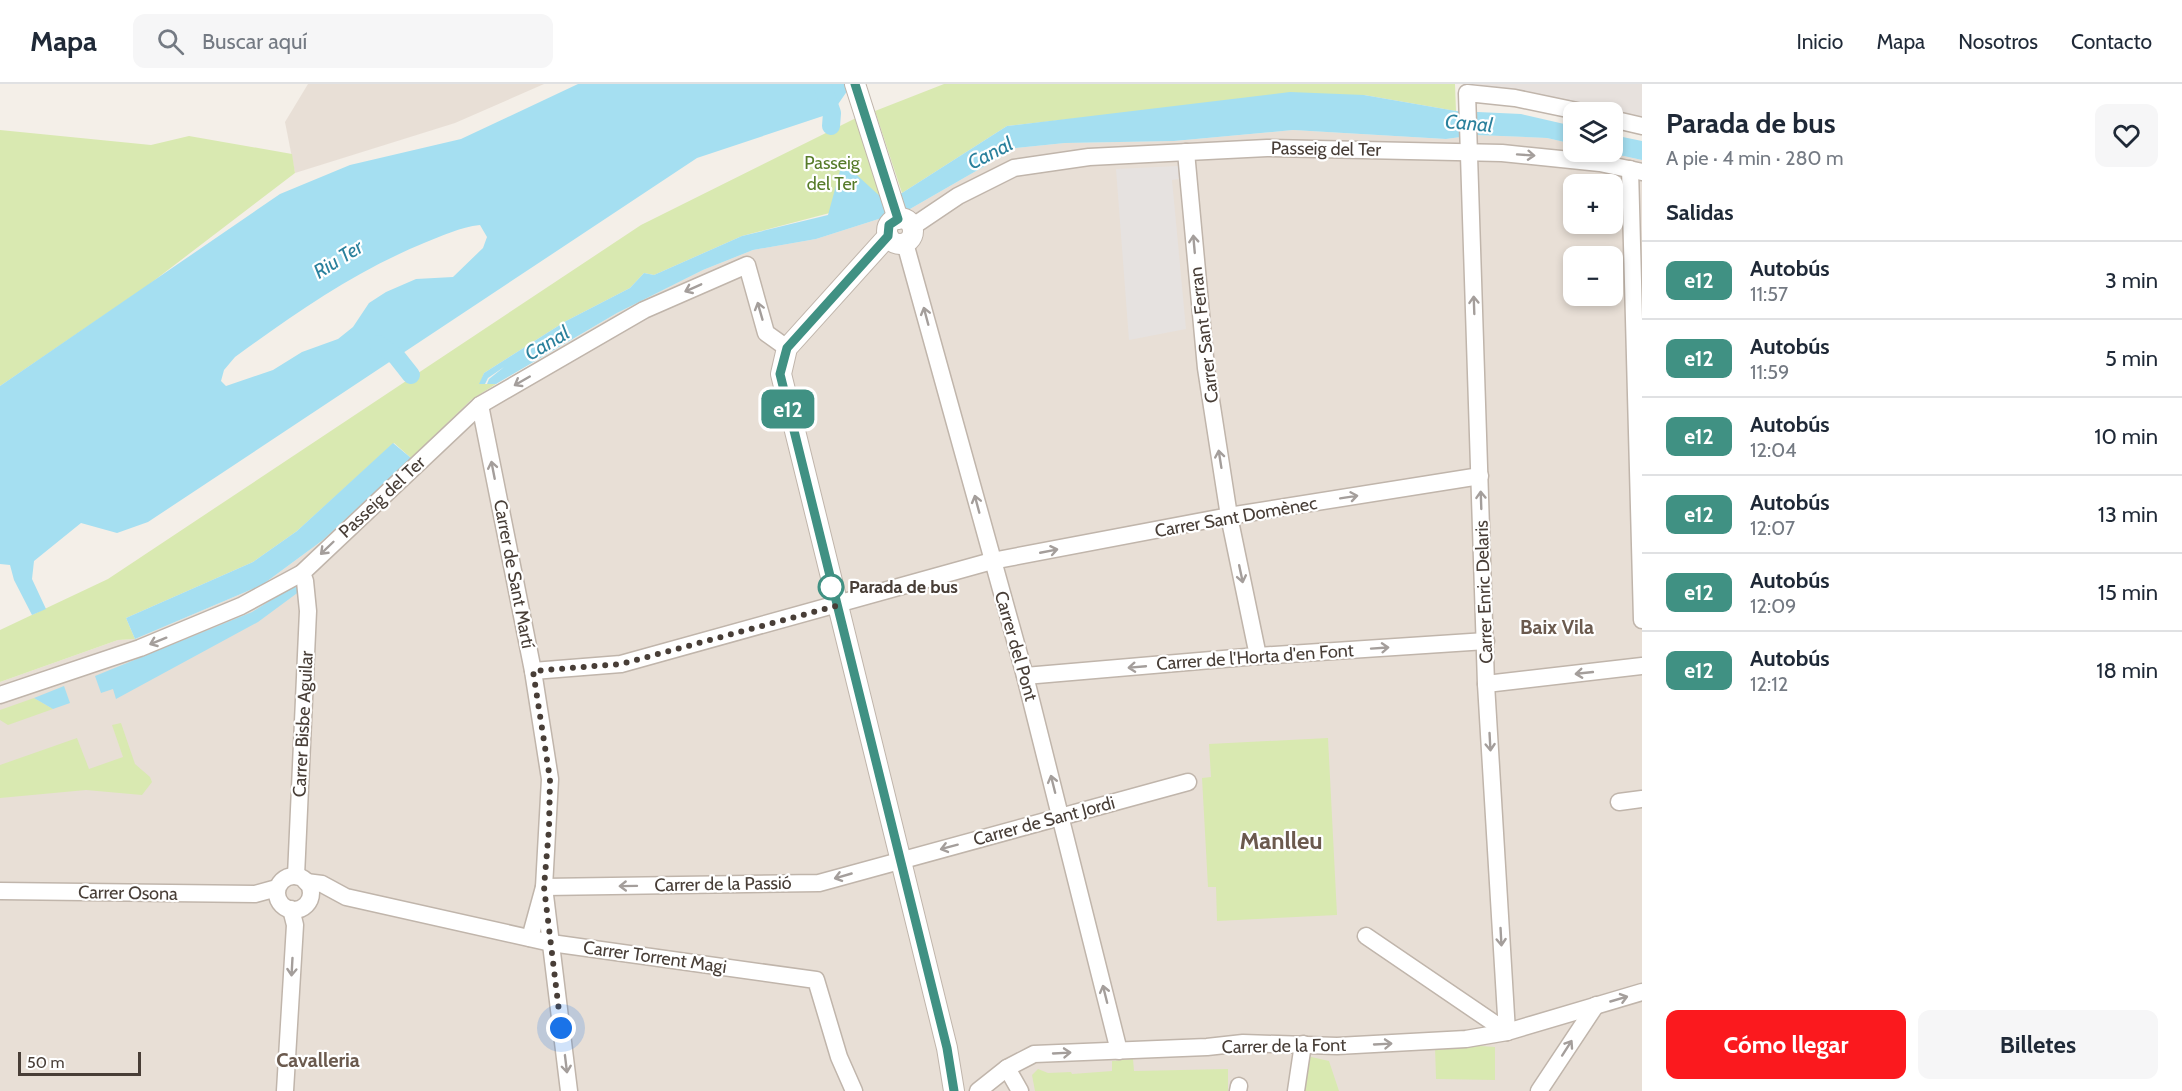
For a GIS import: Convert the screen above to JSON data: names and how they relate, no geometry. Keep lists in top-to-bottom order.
{
  "streets": {
    "street": [
      "Passeig del Ter",
      "Carrer Sant Ferran",
      "Carrer Sant Domènec",
      "Carrer de Sant Martí",
      "Carrer Enric Delaris",
      "Carrer del Pont",
      "Carrer de l'Horta d'en Font",
      "Carrer Bisbe Aguilar",
      "Carrer de Sant Jordi",
      "Carrer de la Passió",
      "Carrer Osona",
      "Carrer Torrent Magi",
      "Carrer de la Font"
    ]
  },
  "crossings": [
    ["Passeig del Ter", "Carrer Sant Ferran"],
    ["Passeig del Ter", "Carrer de Sant Martí"],
    ["Passeig del Ter", "Carrer Enric Delaris"],
    ["Passeig del Ter", "Carrer del Pont"],
    ["Passeig del Ter", "Carrer Bisbe Aguilar"],
    ["Carrer Sant Ferran", "Carrer Sant Domènec"],
    ["Carrer Sant Ferran", "Carrer de l'Horta d'en Font"],
    ["Carrer Sant Domènec", "Carrer de Sant Martí"],
    ["Carrer Sant Domènec", "Carrer Enric Delaris"],
    ["Carrer Sant Domènec", "Carrer del Pont"],
    ["Carrer de Sant Martí", "Carrer de la Passió"],
    ["Carrer de Sant Martí", "Carrer Torrent Magi"],
    ["Carrer Enric Delaris", "Carrer de l'Horta d'en Font"],
    ["Carrer Enric Delaris", "Carrer de la Font"],
    ["Carrer del Pont", "Carrer de l'Horta d'en Font"],
    ["Carrer del Pont", "Carrer de Sant Jordi"],
    ["Carrer del Pont", "Carrer de la Font"],
    ["Carrer Bisbe Aguilar", "Carrer Osona"],
    ["Carrer Bisbe Aguilar", "Carrer Torrent Magi"],
    ["Carrer de Sant Jordi", "Carrer de la Passió"],
    ["Carrer Osona", "Carrer Torrent Magi"]
  ],
  "one_way": [
    "Carrer Sant Domènec",
    "Carrer del Pont",
    "Carrer de Sant Jordi",
    "Carrer de la Passió",
    "Carrer de la Font"
  ],
  "districts": ["Baix Vila", "Manlleu", "Cavalleria"],
  "water": ["Canal", "Riu Ter"],
  "parks": ["Passeig del Ter"],
  "places": ["Parada de bus"],
  "lines": ["bus line e12"],
  "scale_bar": "50 m",
  "page": {
    "header": "Mapa",
    "search": "Buscar aquí",
    "nav": [
      "Inicio",
      "Mapa",
      "Nosotros",
      "Contacto"
    ],
    "on_map": "e12",
    "heading": [
      ["Parada de bus", "A pie · 4 min · 280 m"],
      "Salidas"
    ],
    "map_buttons": ["+", "−"],
    "list": [
      {
        "mark": "e12",
        "name": "Autobús",
        "note": "11:57",
        "value": "3 min"
      },
      {
        "mark": "e12",
        "name": "Autobús",
        "note": "11:59",
        "value": "5 min"
      },
      {
        "mark": "e12",
        "name": "Autobús",
        "note": "12:04",
        "value": "10 min"
      },
      {
        "mark": "e12",
        "name": "Autobús",
        "note": "12:07",
        "value": "13 min"
      },
      {
        "mark": "e12",
        "name": "Autobús",
        "note": "12:09",
        "value": "15 min"
      },
      {
        "mark": "e12",
        "name": "Autobús",
        "note": "12:12",
        "value": "18 min"
      }
    ],
    "buttons": ["Cómo llegar", "Billetes"],
    "scale": "50 m"
  }
}
